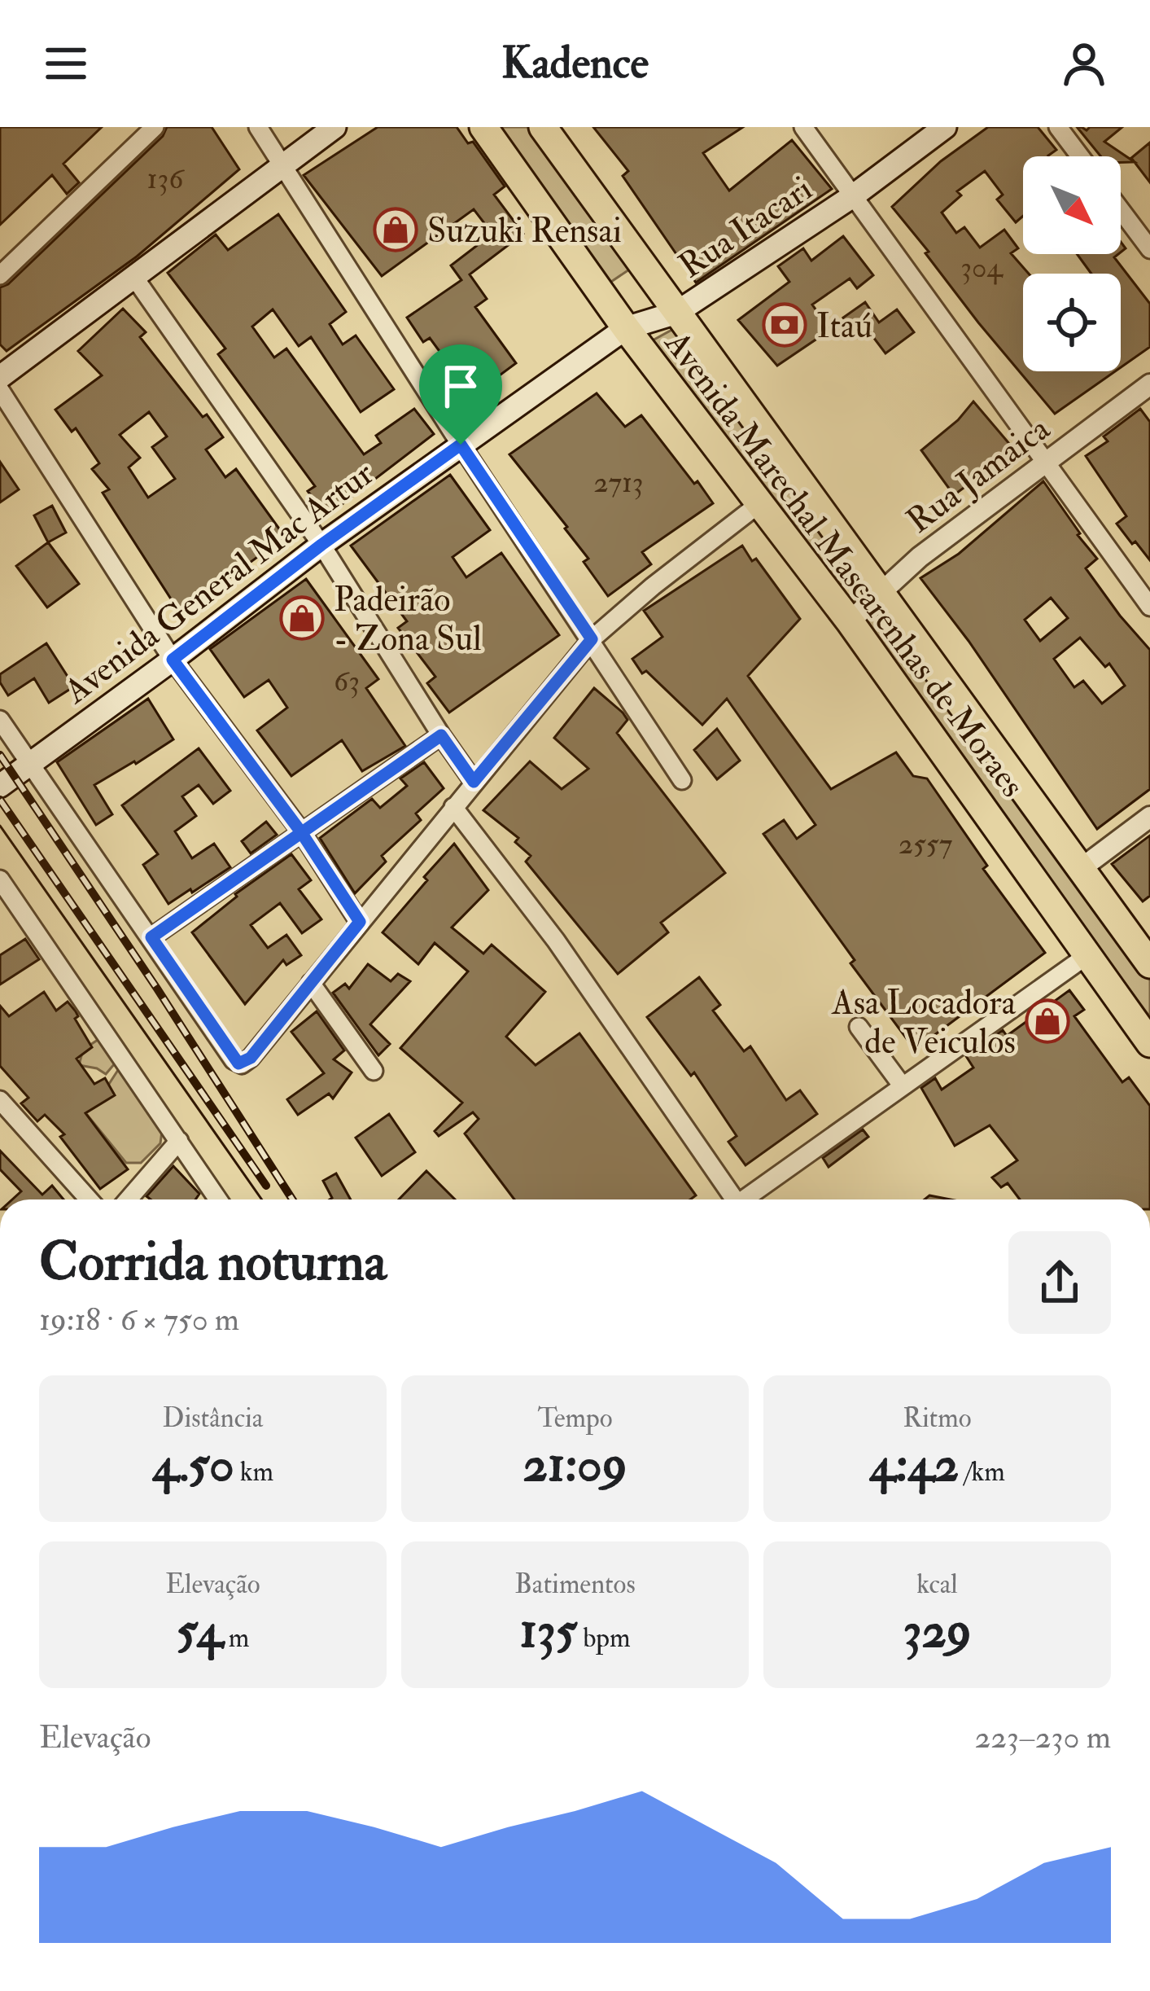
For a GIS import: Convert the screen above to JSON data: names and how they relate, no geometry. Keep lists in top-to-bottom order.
{
  "streets": {
    "highway": ["Avenida Marechal Mascarenhas de Moraes"],
    "main road": ["Rua Itacari", "Avenida General Mac Artur"],
    "street": ["Rua Jamaica"]
  },
  "crossings": [
    ["Rua Itacari", "Avenida Marechal Mascarenhas de Moraes"],
    ["Rua Itacari", "Avenida General Mac Artur"],
    ["Rua Jamaica", "Avenida Marechal Mascarenhas de Moraes"],
    ["Avenida Marechal Mascarenhas de Moraes", "Avenida General Mac Artur"]
  ],
  "places": {
    "shop": ["Suzuki Rensai", "Padeirão - Zona Sul", "Asa Locadora de Veiculos"],
    "bank": ["Itaú"]
  },
  "house_numbers": [
    "136",
    "304",
    "2713",
    "63",
    "2557"
  ],
  "north": "bottom right",
  "page": {
    "header": "Kadence",
    "heading": ["Corrida noturna", "19:18 · 6 × 750 m"],
    "stats": [
      ["Distância", "4.50 km"],
      ["Tempo", "21:09"],
      ["Ritmo", "4:42 /km"],
      ["Elevação", "54 m"],
      ["Batimentos", "135 bpm"],
      ["kcal", "329"]
    ],
    "chart": ["Elevação", "223–230 m"]
  }
}
